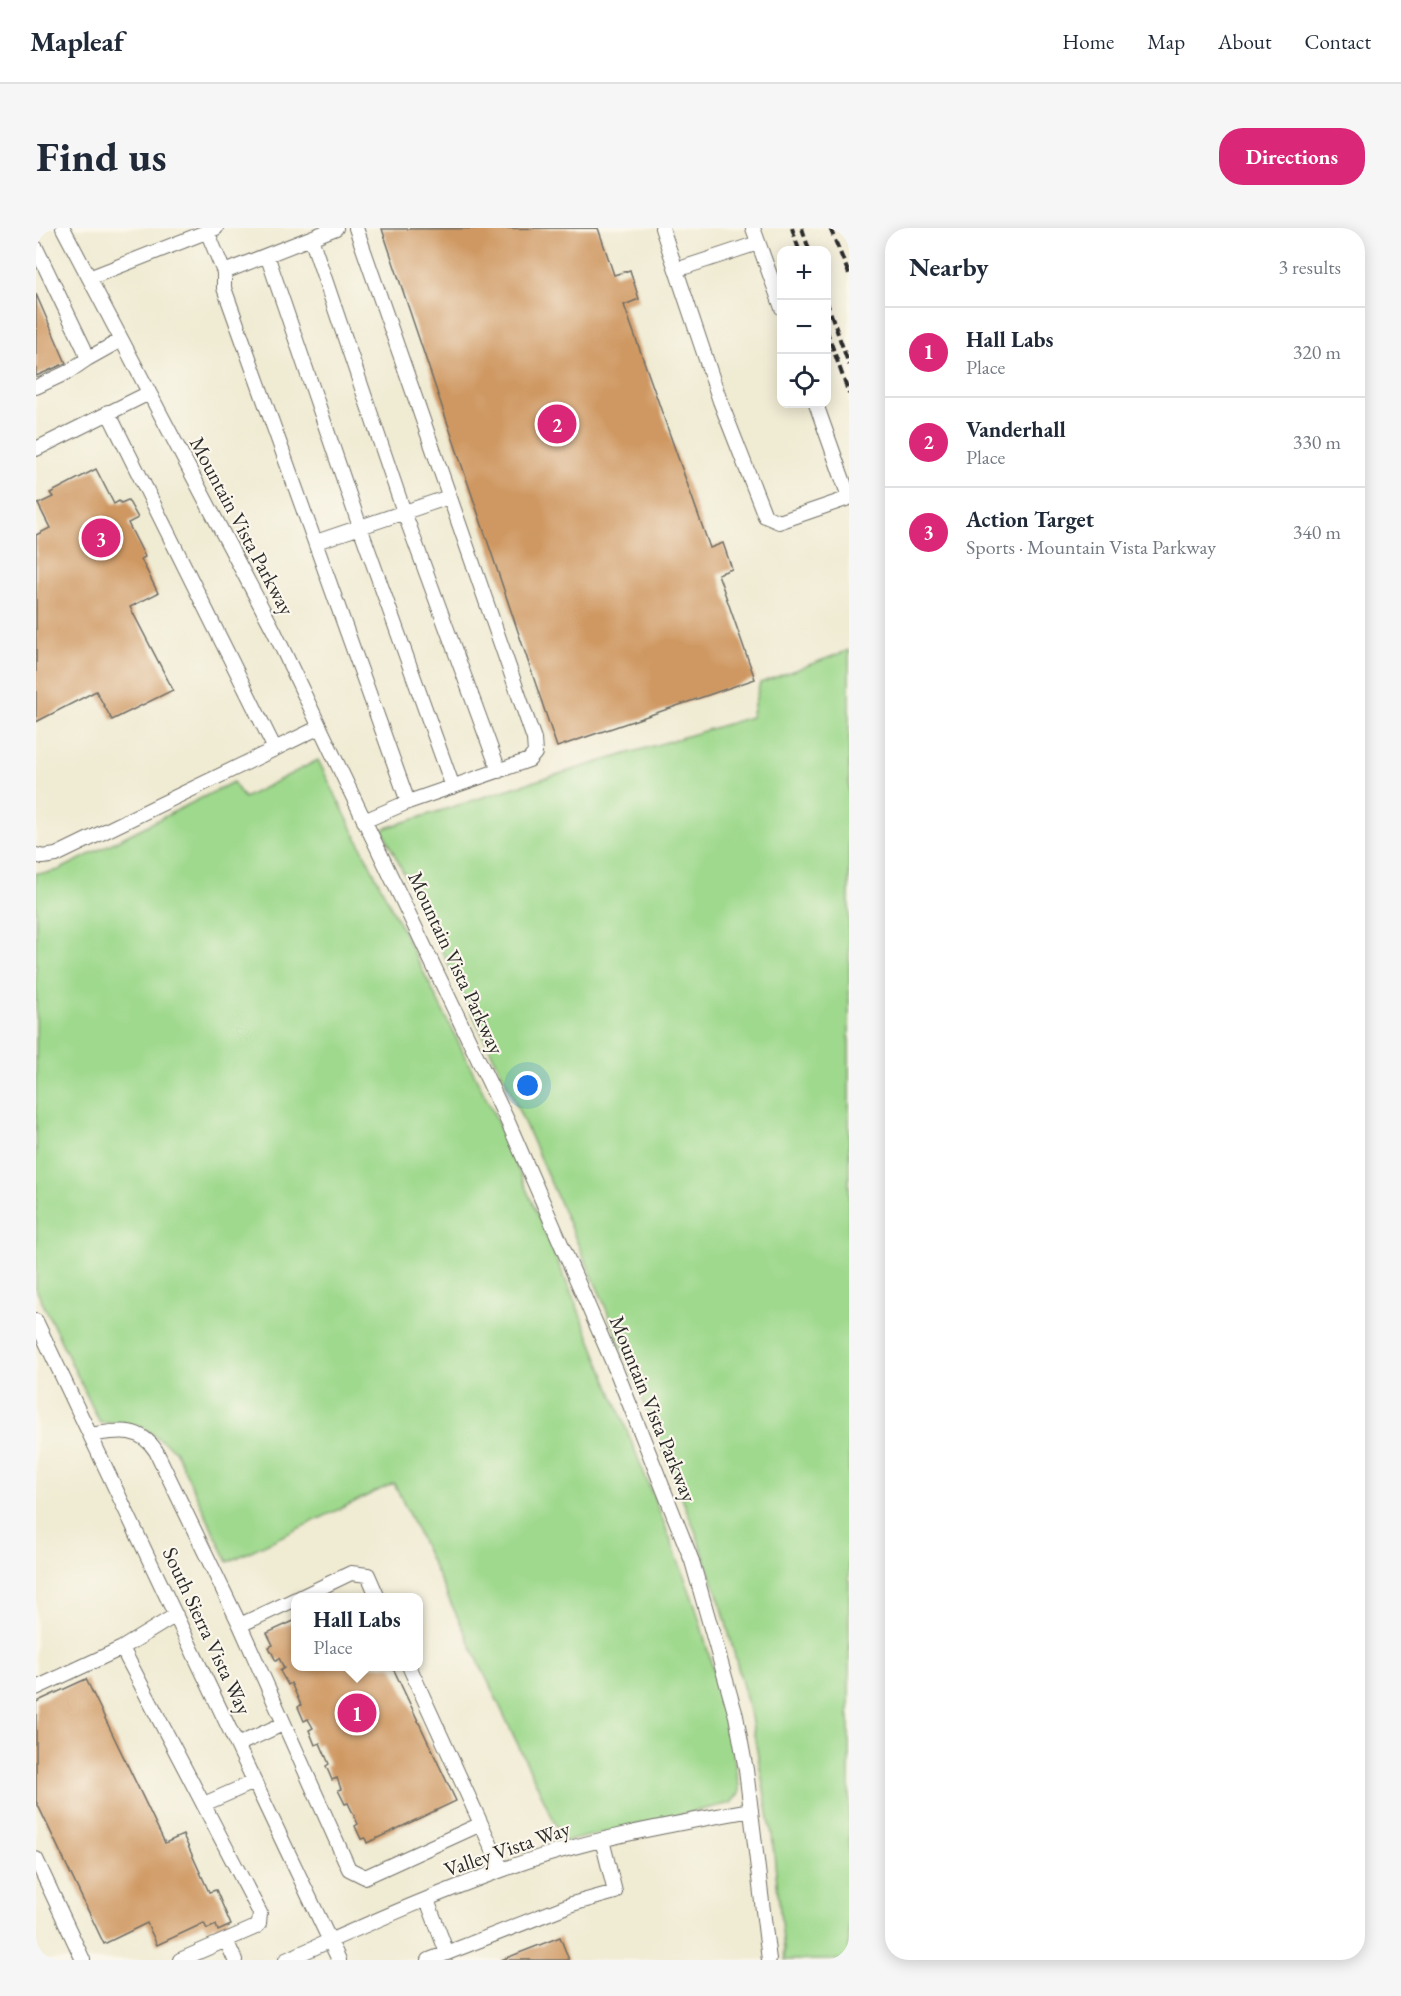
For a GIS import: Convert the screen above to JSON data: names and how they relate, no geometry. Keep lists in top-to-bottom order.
{
  "streets": {
    "street": ["Mountain Vista Parkway", "South Sierra Vista Way", "Valley Vista Way"]
  },
  "crossings": [
    ["Mountain Vista Parkway", "Valley Vista Way"],
    ["South Sierra Vista Way", "Valley Vista Way"]
  ],
  "page": {
    "header": "Mapleaf",
    "nav": [
      "Home",
      "Map",
      "About",
      "Contact"
    ],
    "buttons": "Directions",
    "title": "Find us",
    "heading": ["Nearby", "3 results"],
    "map_buttons": ["+", "−"],
    "list": [
      {
        "mark": "1",
        "name": "Hall Labs",
        "note": "Place",
        "value": "320 m"
      },
      {
        "mark": "2",
        "name": "Vanderhall",
        "note": "Place",
        "value": "330 m"
      },
      {
        "mark": "3",
        "name": "Action Target",
        "note": "Sports · Mountain Vista Parkway",
        "value": "340 m"
      }
    ],
    "pins": ["2", "3", "1"],
    "popup": ["Hall Labs", "Place"]
  }
}
